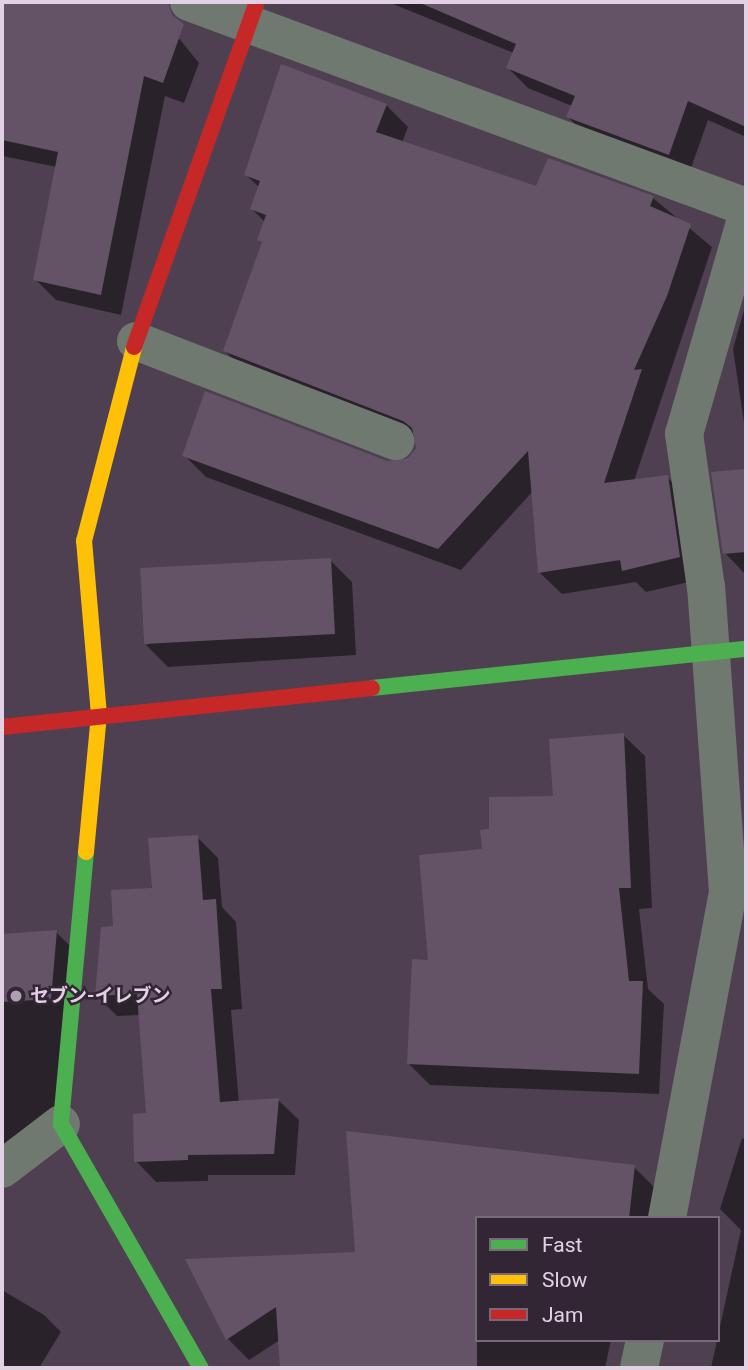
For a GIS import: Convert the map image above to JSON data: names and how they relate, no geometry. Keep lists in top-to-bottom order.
{
  "places": ["セブン-イレブン"],
  "legend": ["Fast", "Slow", "Jam"]
}
